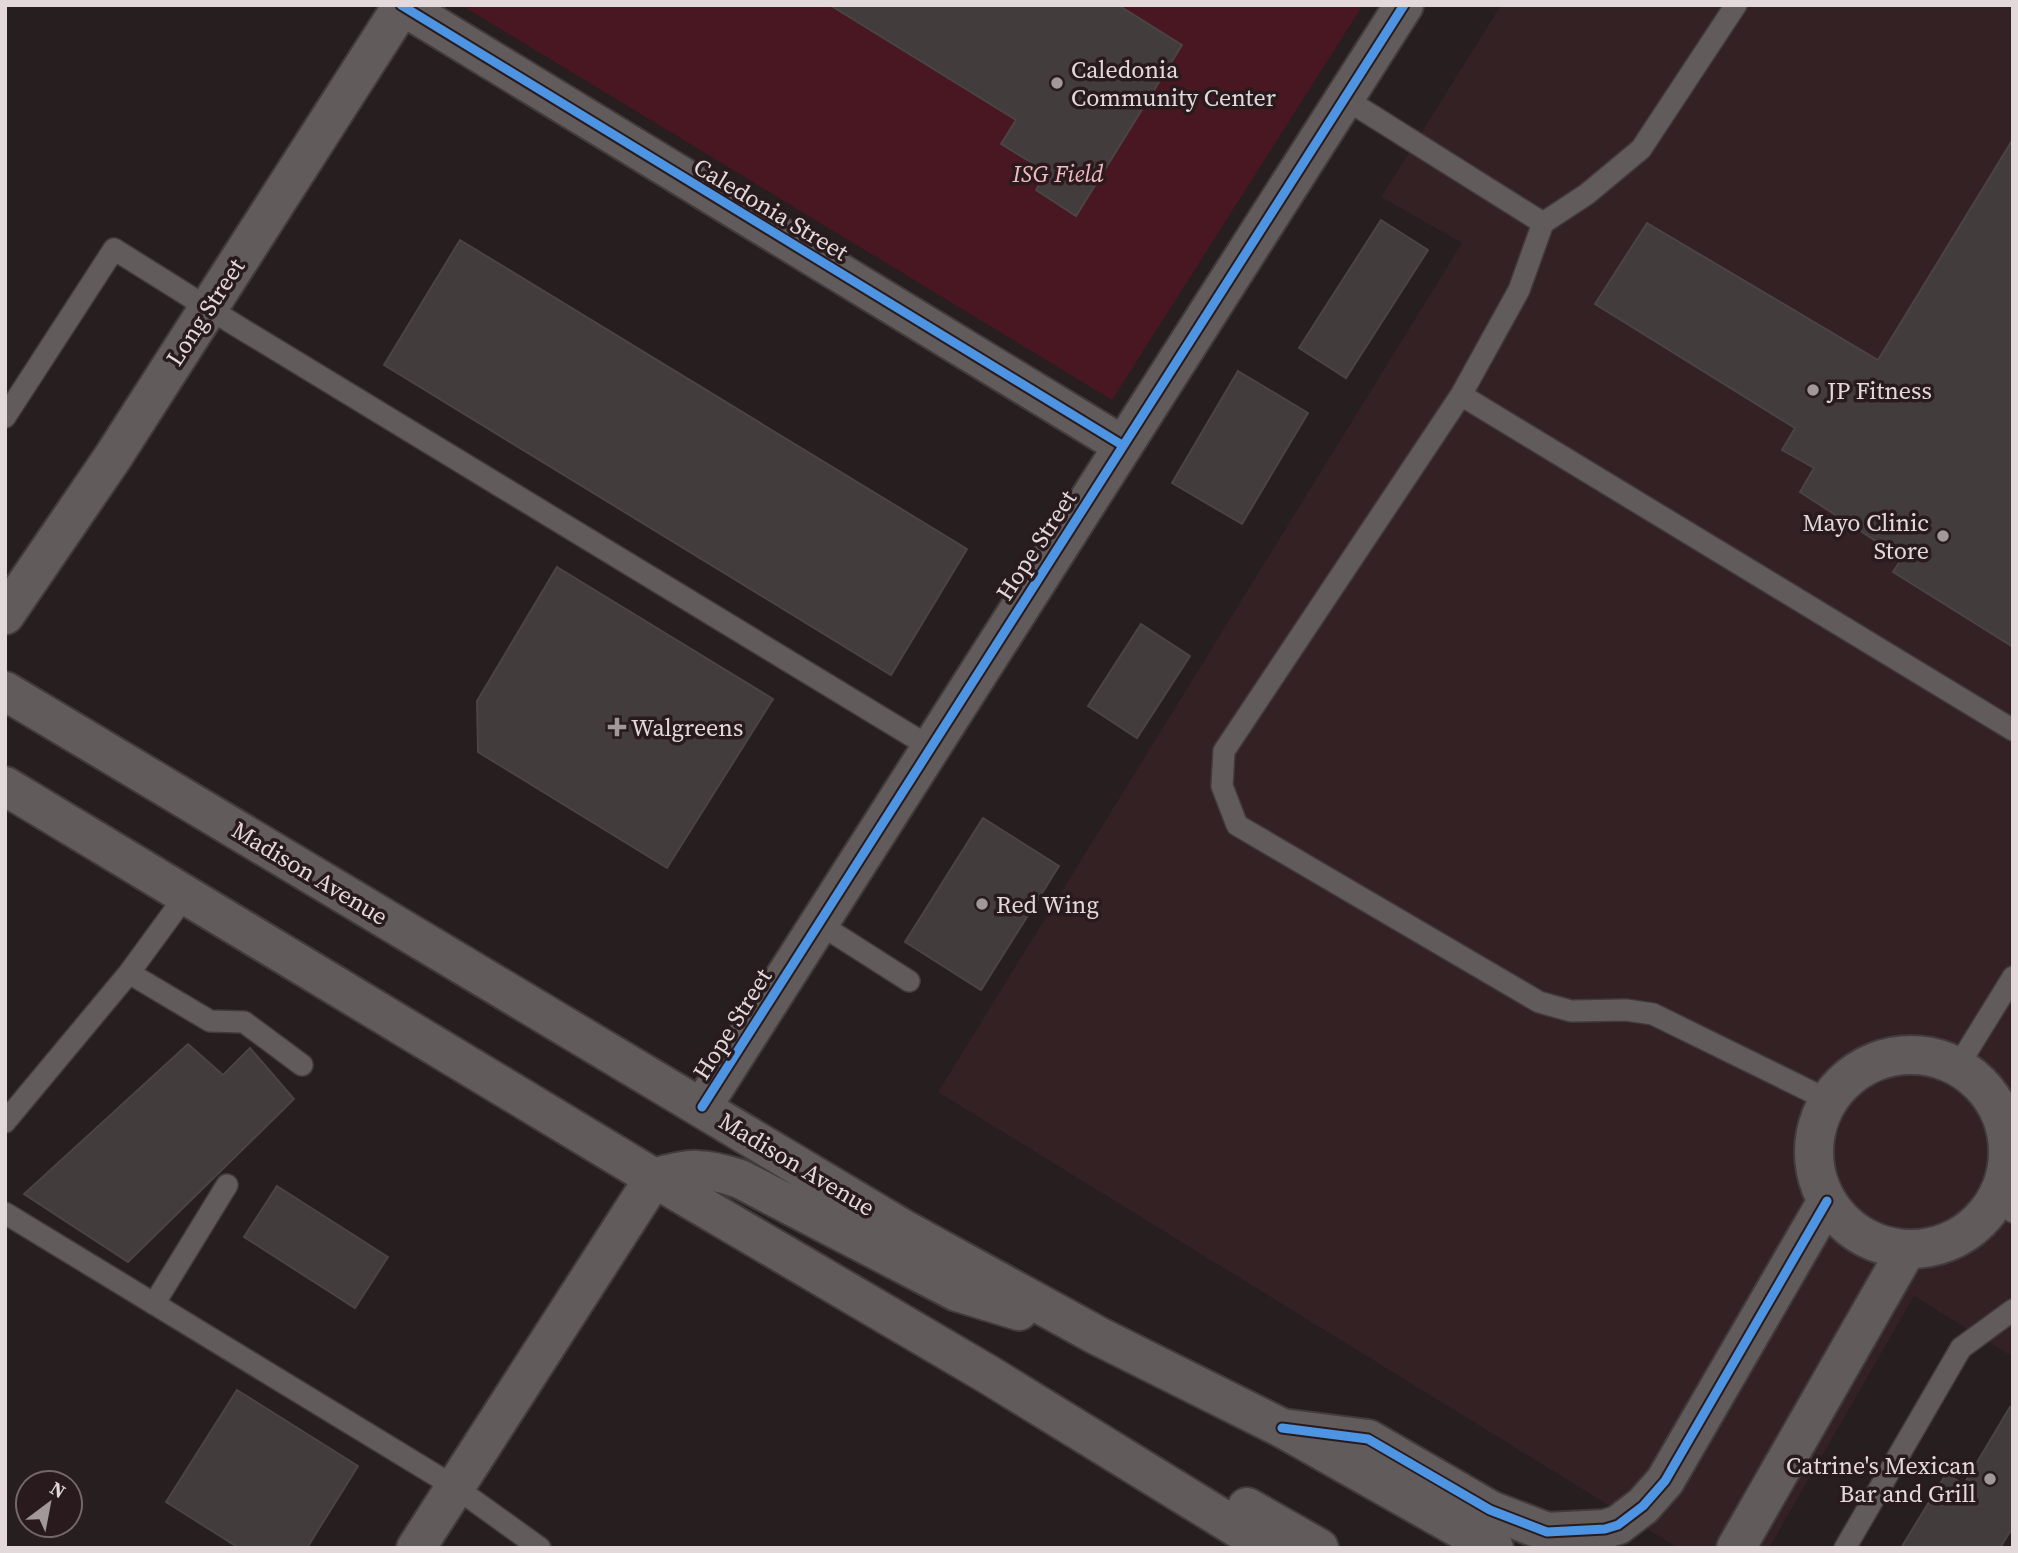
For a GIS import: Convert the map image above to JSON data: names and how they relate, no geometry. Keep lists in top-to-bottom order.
{
  "streets": {
    "street": [
      "Caledonia Street",
      "Long Street",
      "Hope Street",
      "Madison Avenue"
    ]
  },
  "crossings": [
    ["Caledonia Street", "Long Street"],
    ["Caledonia Street", "Hope Street"],
    ["Hope Street", "Madison Avenue"]
  ],
  "parks": ["ISG Field"],
  "places": {
    "other": [
      "Caledonia Community Center",
      "JP Fitness",
      "Mayo Clinic Store",
      "Red Wing",
      "Catrine's Mexican Bar and Grill"
    ],
    "health": ["Walgreens"]
  },
  "north": "top right"
}
